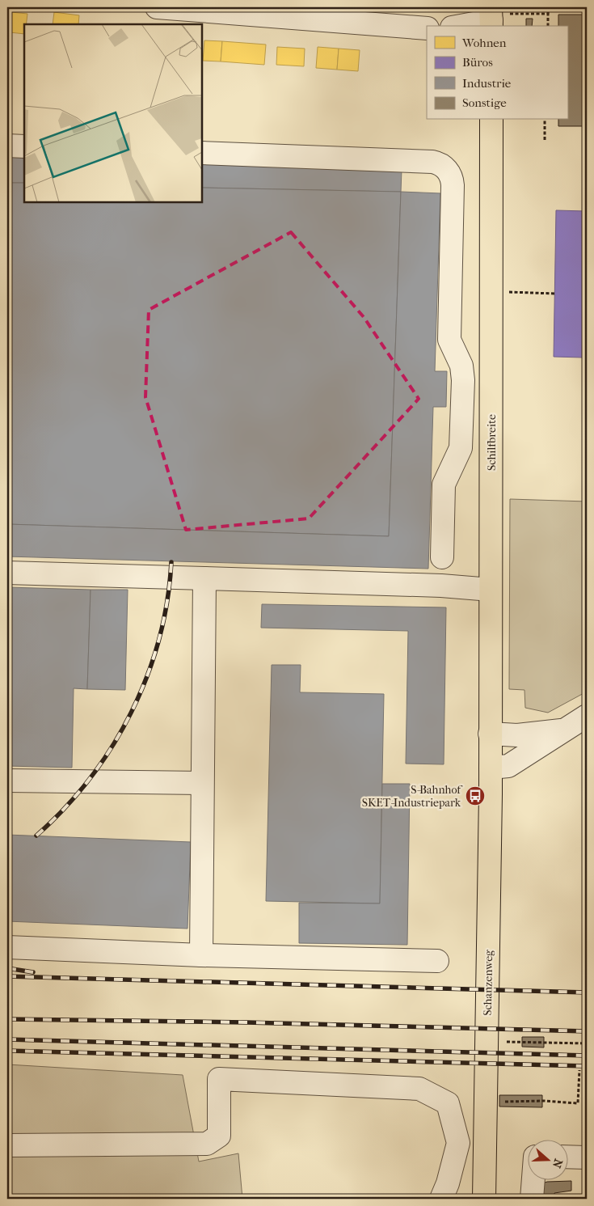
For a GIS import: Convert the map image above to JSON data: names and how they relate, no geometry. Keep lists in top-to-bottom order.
{
  "streets": {
    "main road": ["Schilfbreite", "Schanzenweg"]
  },
  "crossings": [
    ["Schilfbreite", "Schanzenweg"]
  ],
  "places": {
    "bus stop": ["S-Bahnhof SKET-Industriepark"]
  },
  "legend": [
    "Wohnen",
    "Büros",
    "Industrie",
    "Sonstige"
  ],
  "north": "right"
}
